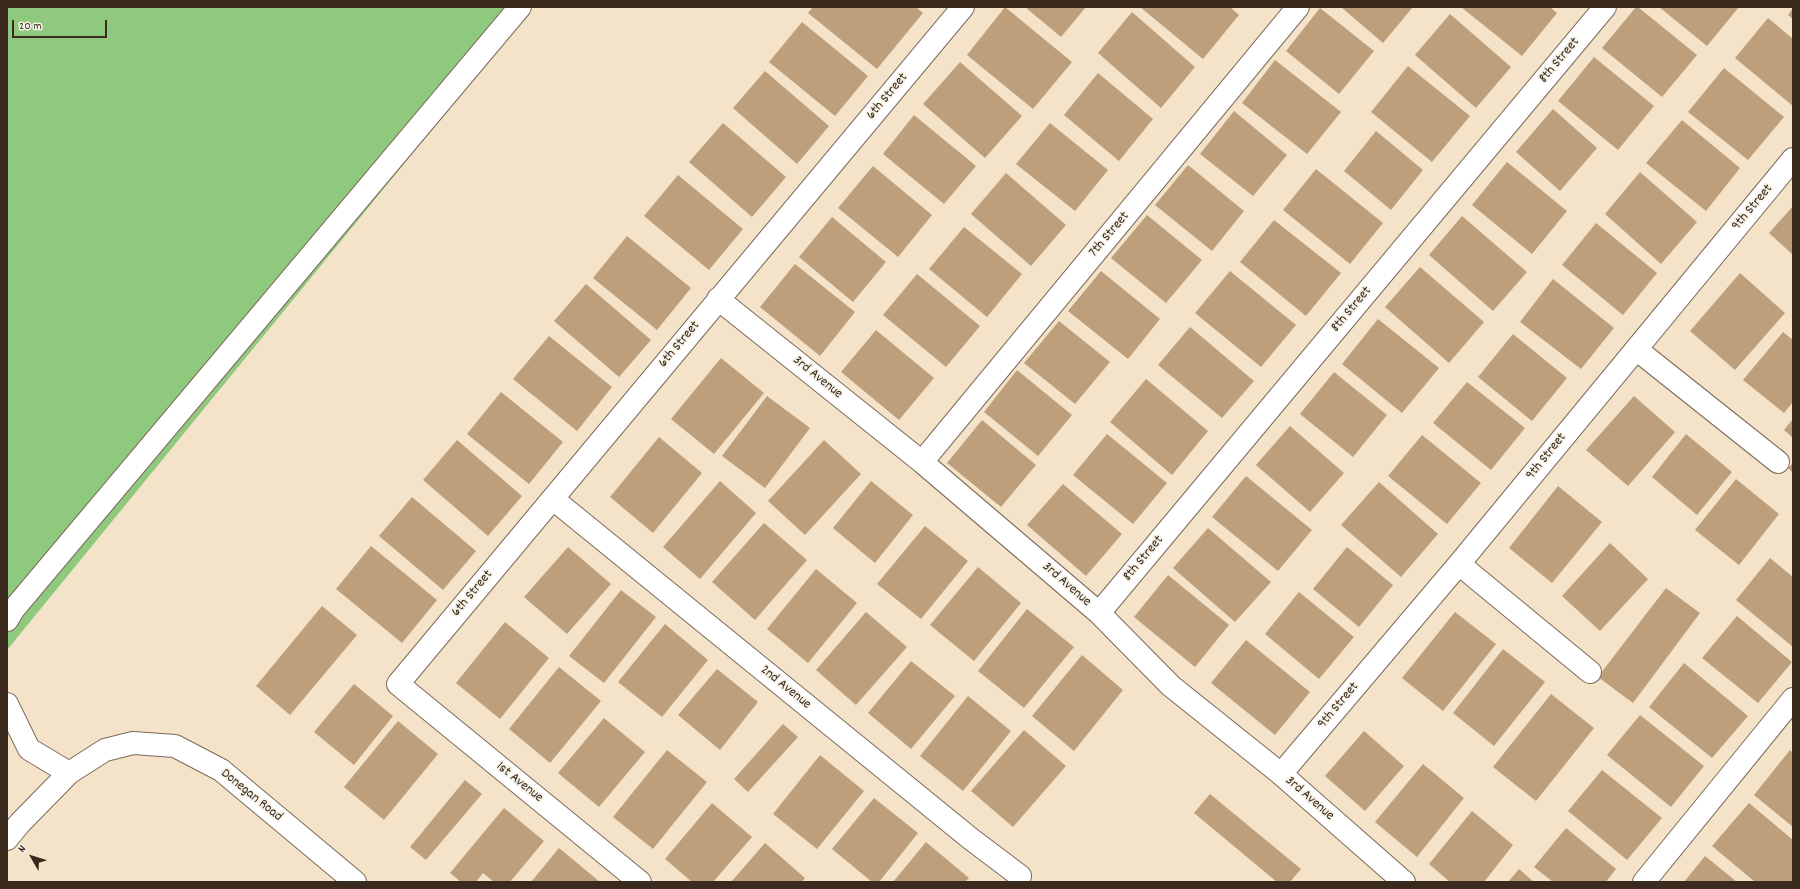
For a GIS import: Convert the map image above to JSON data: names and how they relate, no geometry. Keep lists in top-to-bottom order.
{
  "streets": {
    "street": [
      "8th Street",
      "6th Street",
      "9th Street",
      "7th Street",
      "3rd Avenue",
      "2nd Avenue",
      "1st Avenue",
      "Donegan Road"
    ]
  },
  "crossings": [
    ["8th Street", "3rd Avenue"],
    ["6th Street", "3rd Avenue"],
    ["6th Street", "2nd Avenue"],
    ["6th Street", "1st Avenue"],
    ["9th Street", "3rd Avenue"],
    ["7th Street", "3rd Avenue"]
  ],
  "scale_bar": "20 m",
  "north": "top left"
}
